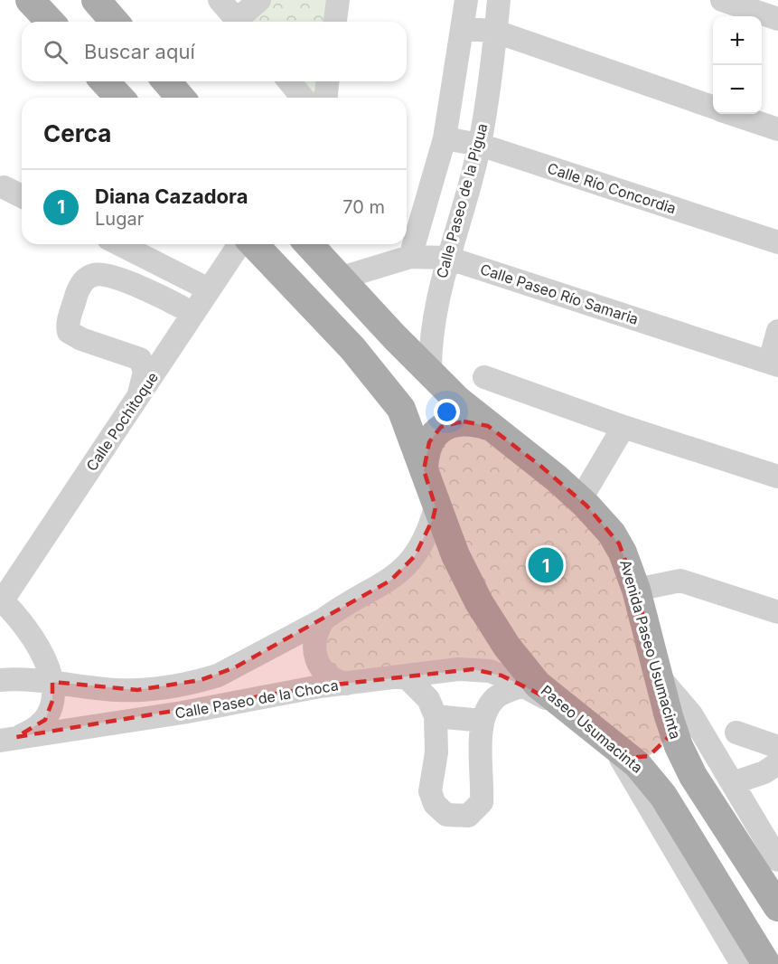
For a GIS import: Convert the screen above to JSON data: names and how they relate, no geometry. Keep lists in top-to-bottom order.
{
  "streets": {
    "main road": ["Avenida Paseo Usumacinta", "Paseo Usumacinta"],
    "street": [
      "Calle Río Concordia",
      "Calle Paseo de la Pigua",
      "Calle Paseo Río Samaria",
      "Calle Pochitoque",
      "Calle Paseo de la Choca"
    ]
  },
  "crossings": [
    ["Calle Río Concordia", "Calle Paseo de la Pigua"],
    ["Calle Paseo de la Pigua", "Calle Paseo Río Samaria"],
    ["Calle Paseo de la Pigua", "Avenida Paseo Usumacinta"],
    ["Calle Paseo Río Samaria", "Avenida Paseo Usumacinta"],
    ["Calle Paseo de la Choca", "Paseo Usumacinta"]
  ],
  "page": {
    "map_buttons": ["+", "−"],
    "search": "Buscar aquí",
    "heading": "Cerca",
    "list": [
      {
        "mark": "1",
        "name": "Diana Cazadora",
        "note": "Lugar",
        "value": "70 m"
      }
    ],
    "pins": "1"
  }
}
